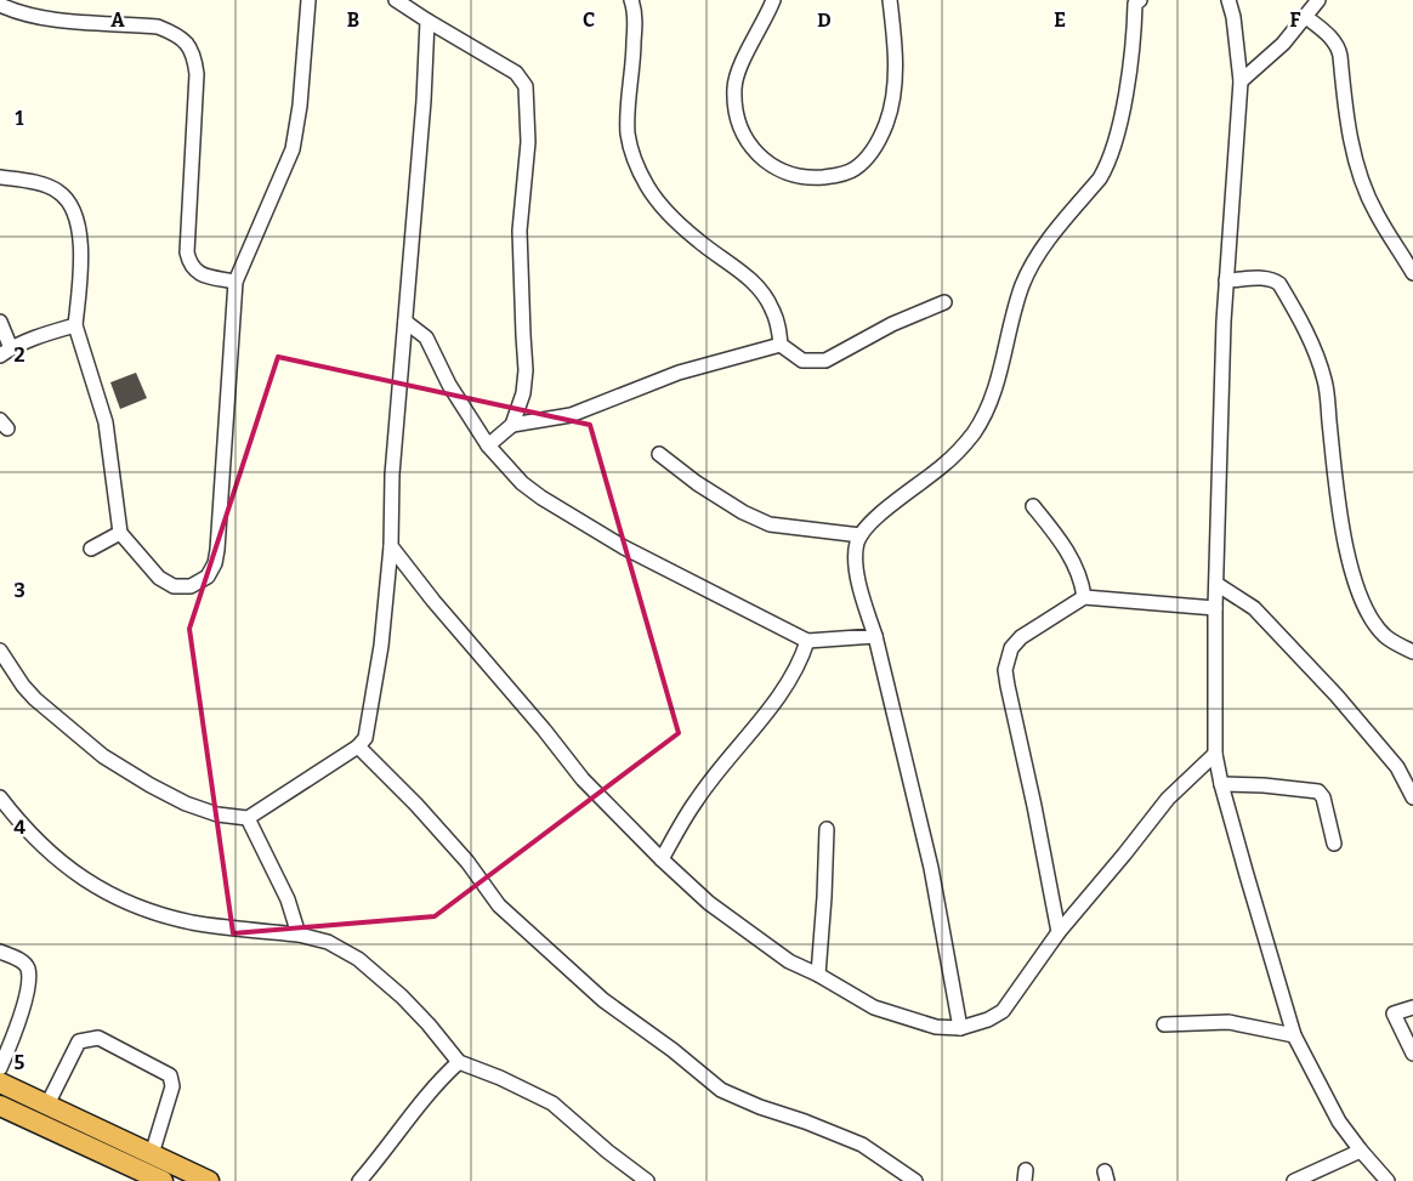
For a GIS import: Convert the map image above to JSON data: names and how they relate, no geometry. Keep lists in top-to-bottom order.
{
  "grid": {
    "columns": [
      "A",
      "B",
      "C",
      "D",
      "E",
      "F"
    ],
    "rows": [
      "1",
      "2",
      "3",
      "4",
      "5"
    ]
  }
}
